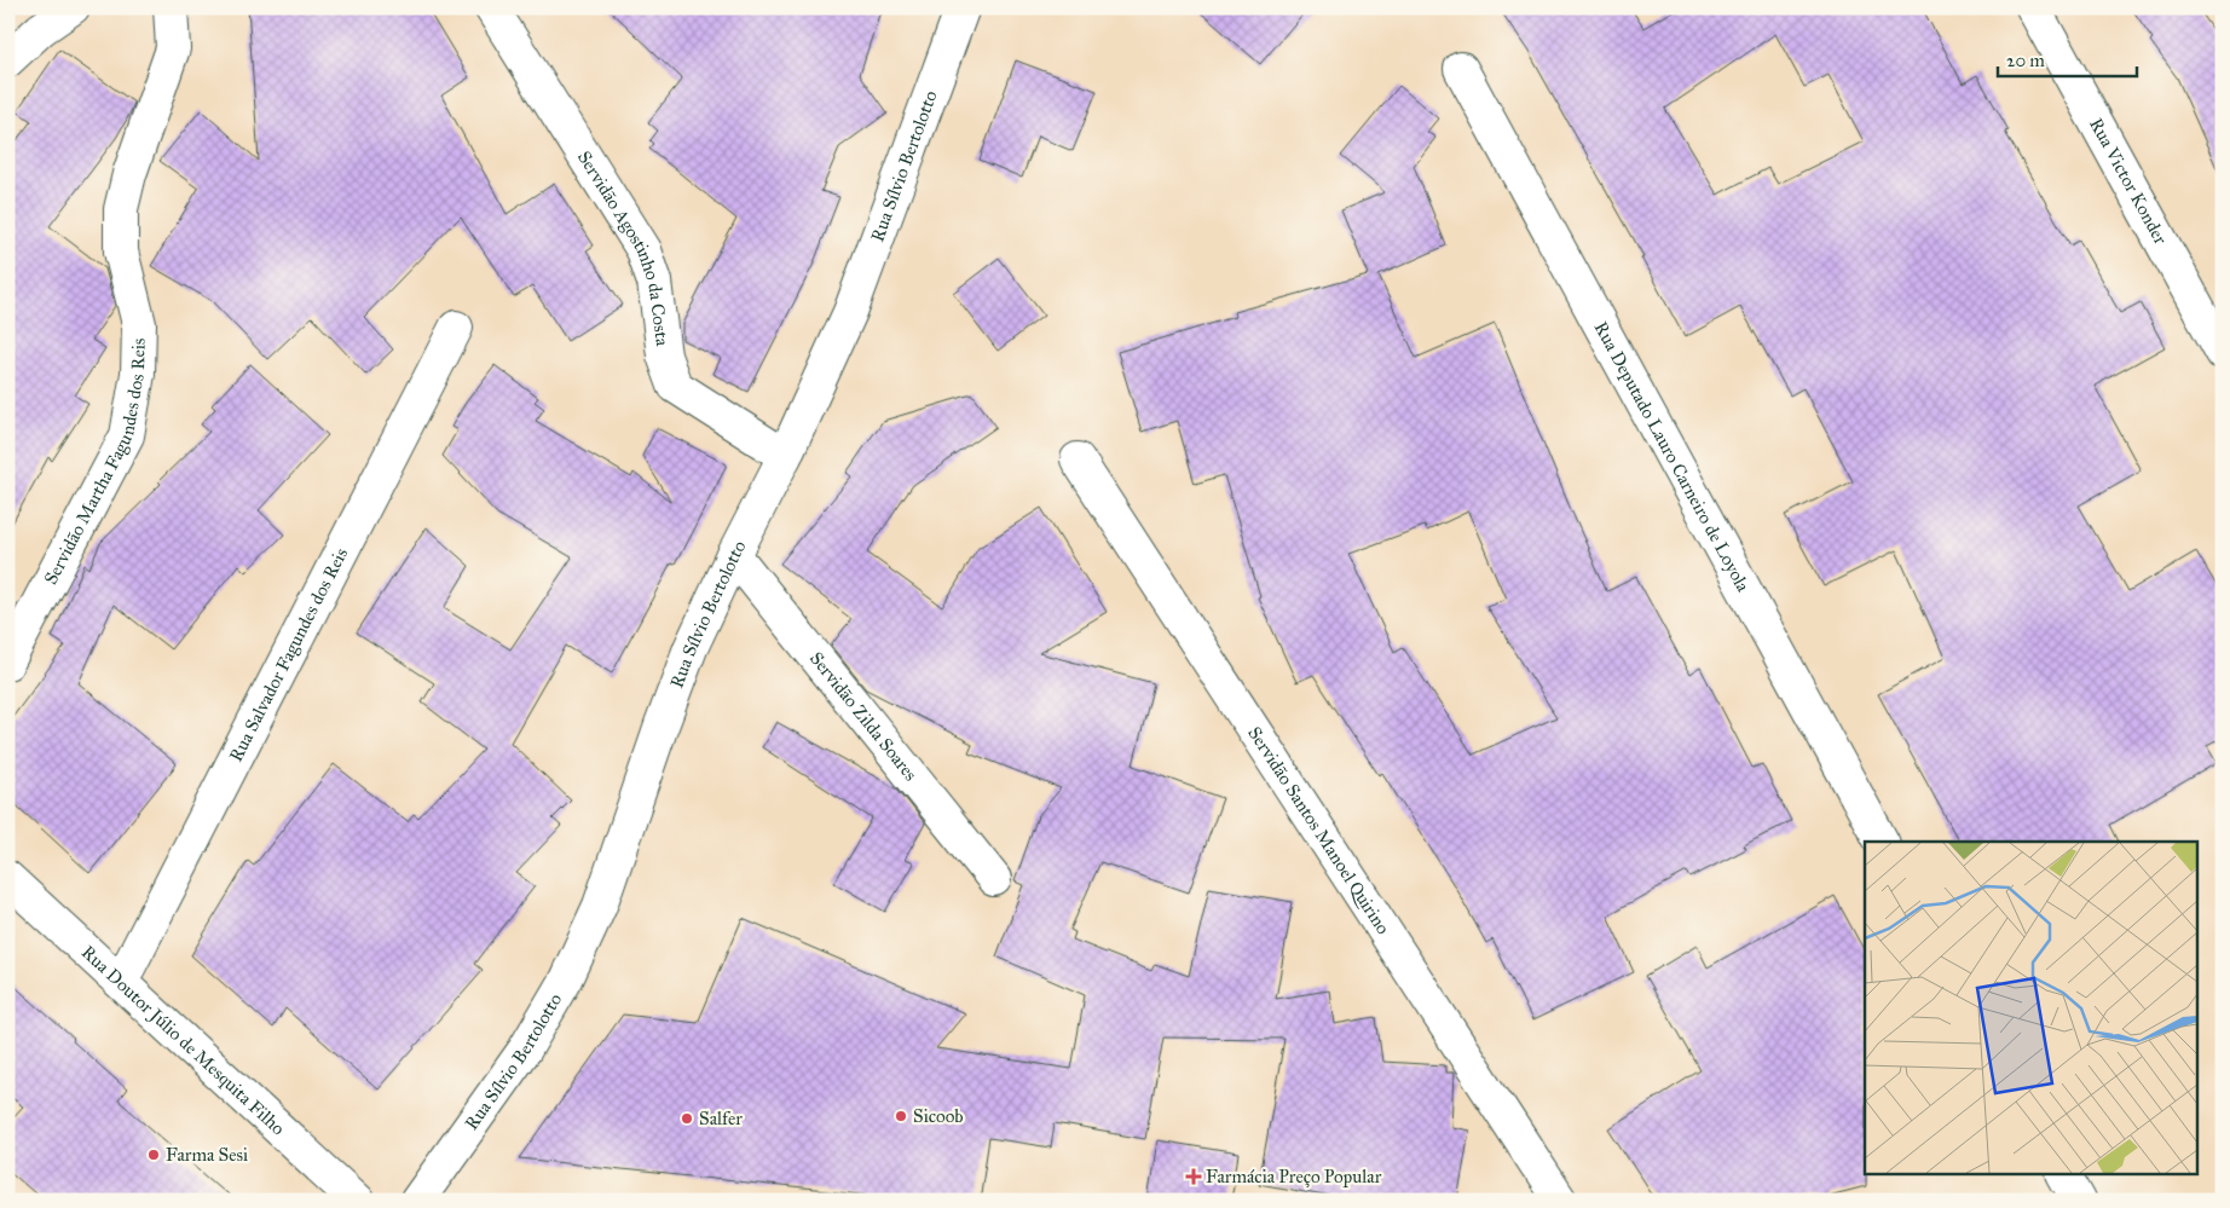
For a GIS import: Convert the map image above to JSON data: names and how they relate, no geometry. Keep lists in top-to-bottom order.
{
  "streets": {
    "street": [
      "Rua Sílvio Bertolotto",
      "Rua Victor Konder",
      "Servidão Agostinho da Costa",
      "Rua Deputado Lauro Carneiro de Loyola",
      "Servidão Martha Fagundes dos Reis",
      "Rua Salvador Fagundes dos Reis",
      "Servidão Zilda Soares",
      "Servidão Santos Manoel Quirino",
      "Rua Doutor Júlio de Mesquita Filho"
    ]
  },
  "crossings": [
    ["Rua Sílvio Bertolotto", "Servidão Agostinho da Costa"],
    ["Rua Sílvio Bertolotto", "Servidão Zilda Soares"],
    ["Rua Salvador Fagundes dos Reis", "Rua Doutor Júlio de Mesquita Filho"]
  ],
  "places": {
    "other": ["Sicoob", "Salfer", "Farma Sesi"],
    "health": ["Farmácia Preço Popular"]
  },
  "scale_bar": "20 m"
}
